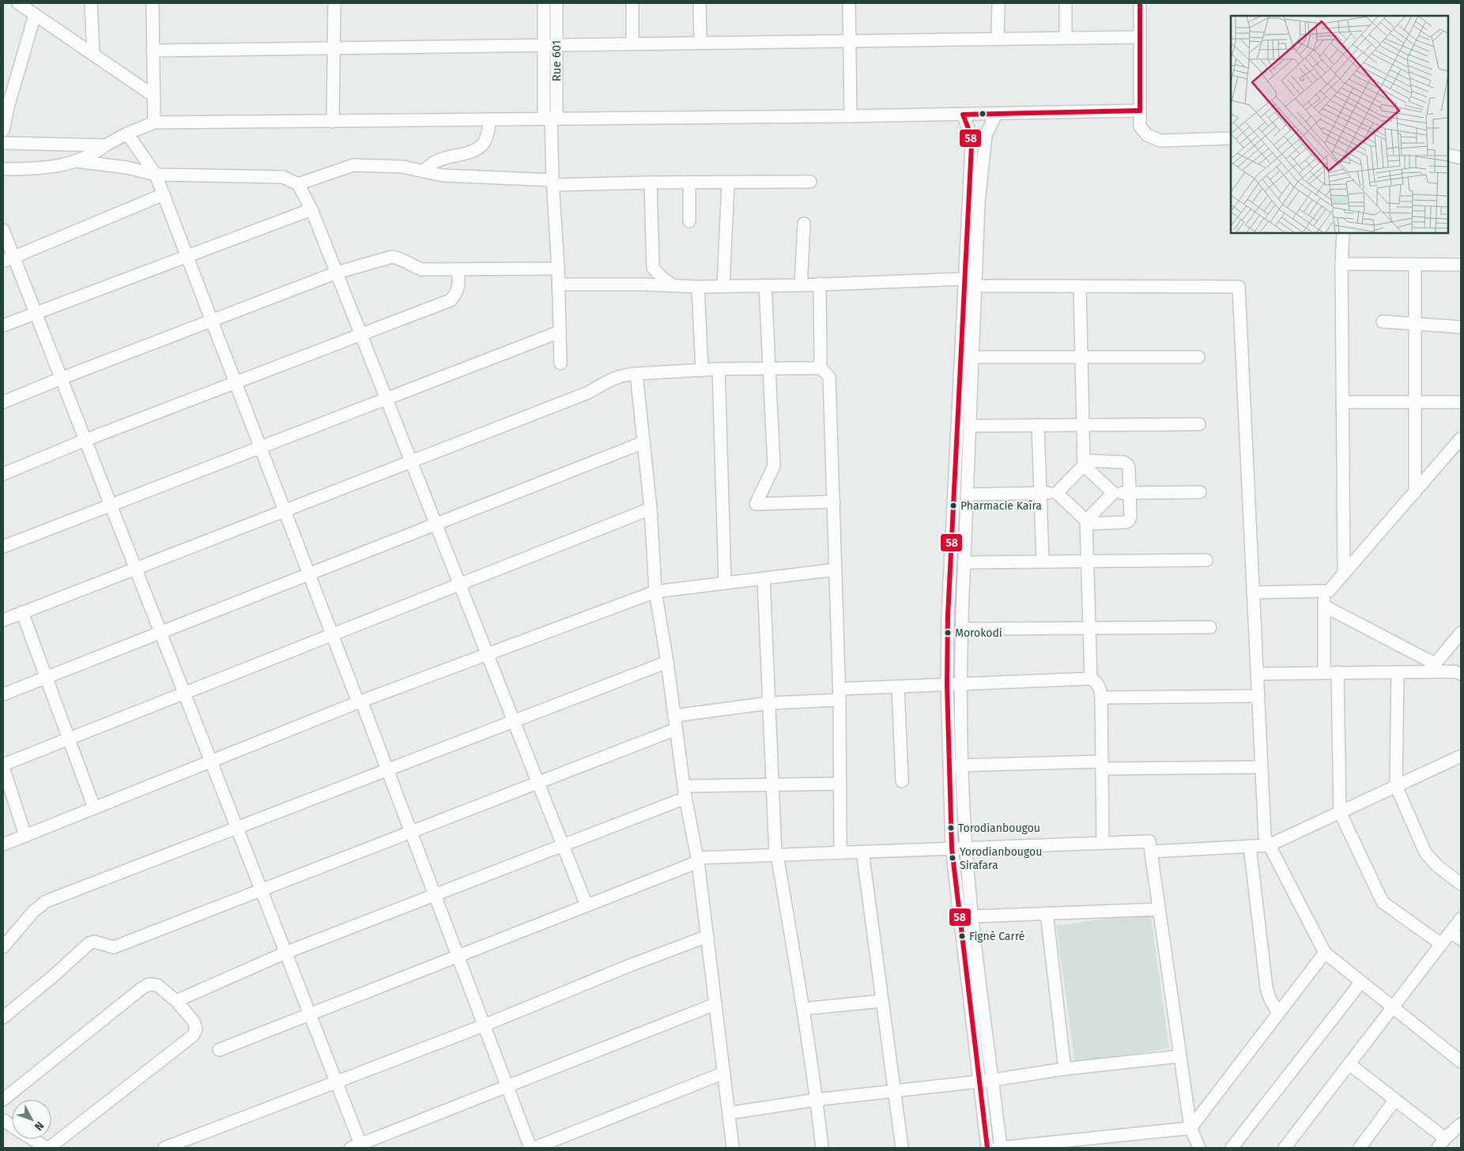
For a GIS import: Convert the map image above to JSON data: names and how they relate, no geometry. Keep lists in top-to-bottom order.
{
  "streets": {
    "street": ["Rue 601"]
  },
  "places": [
    "Pharmacie Kaîra",
    "Morokodi",
    "Torodianbougou",
    "Yorodianbougou Sirafara",
    "Fignè Carré"
  ],
  "lines": ["transit line 58"],
  "north": "bottom right"
}
